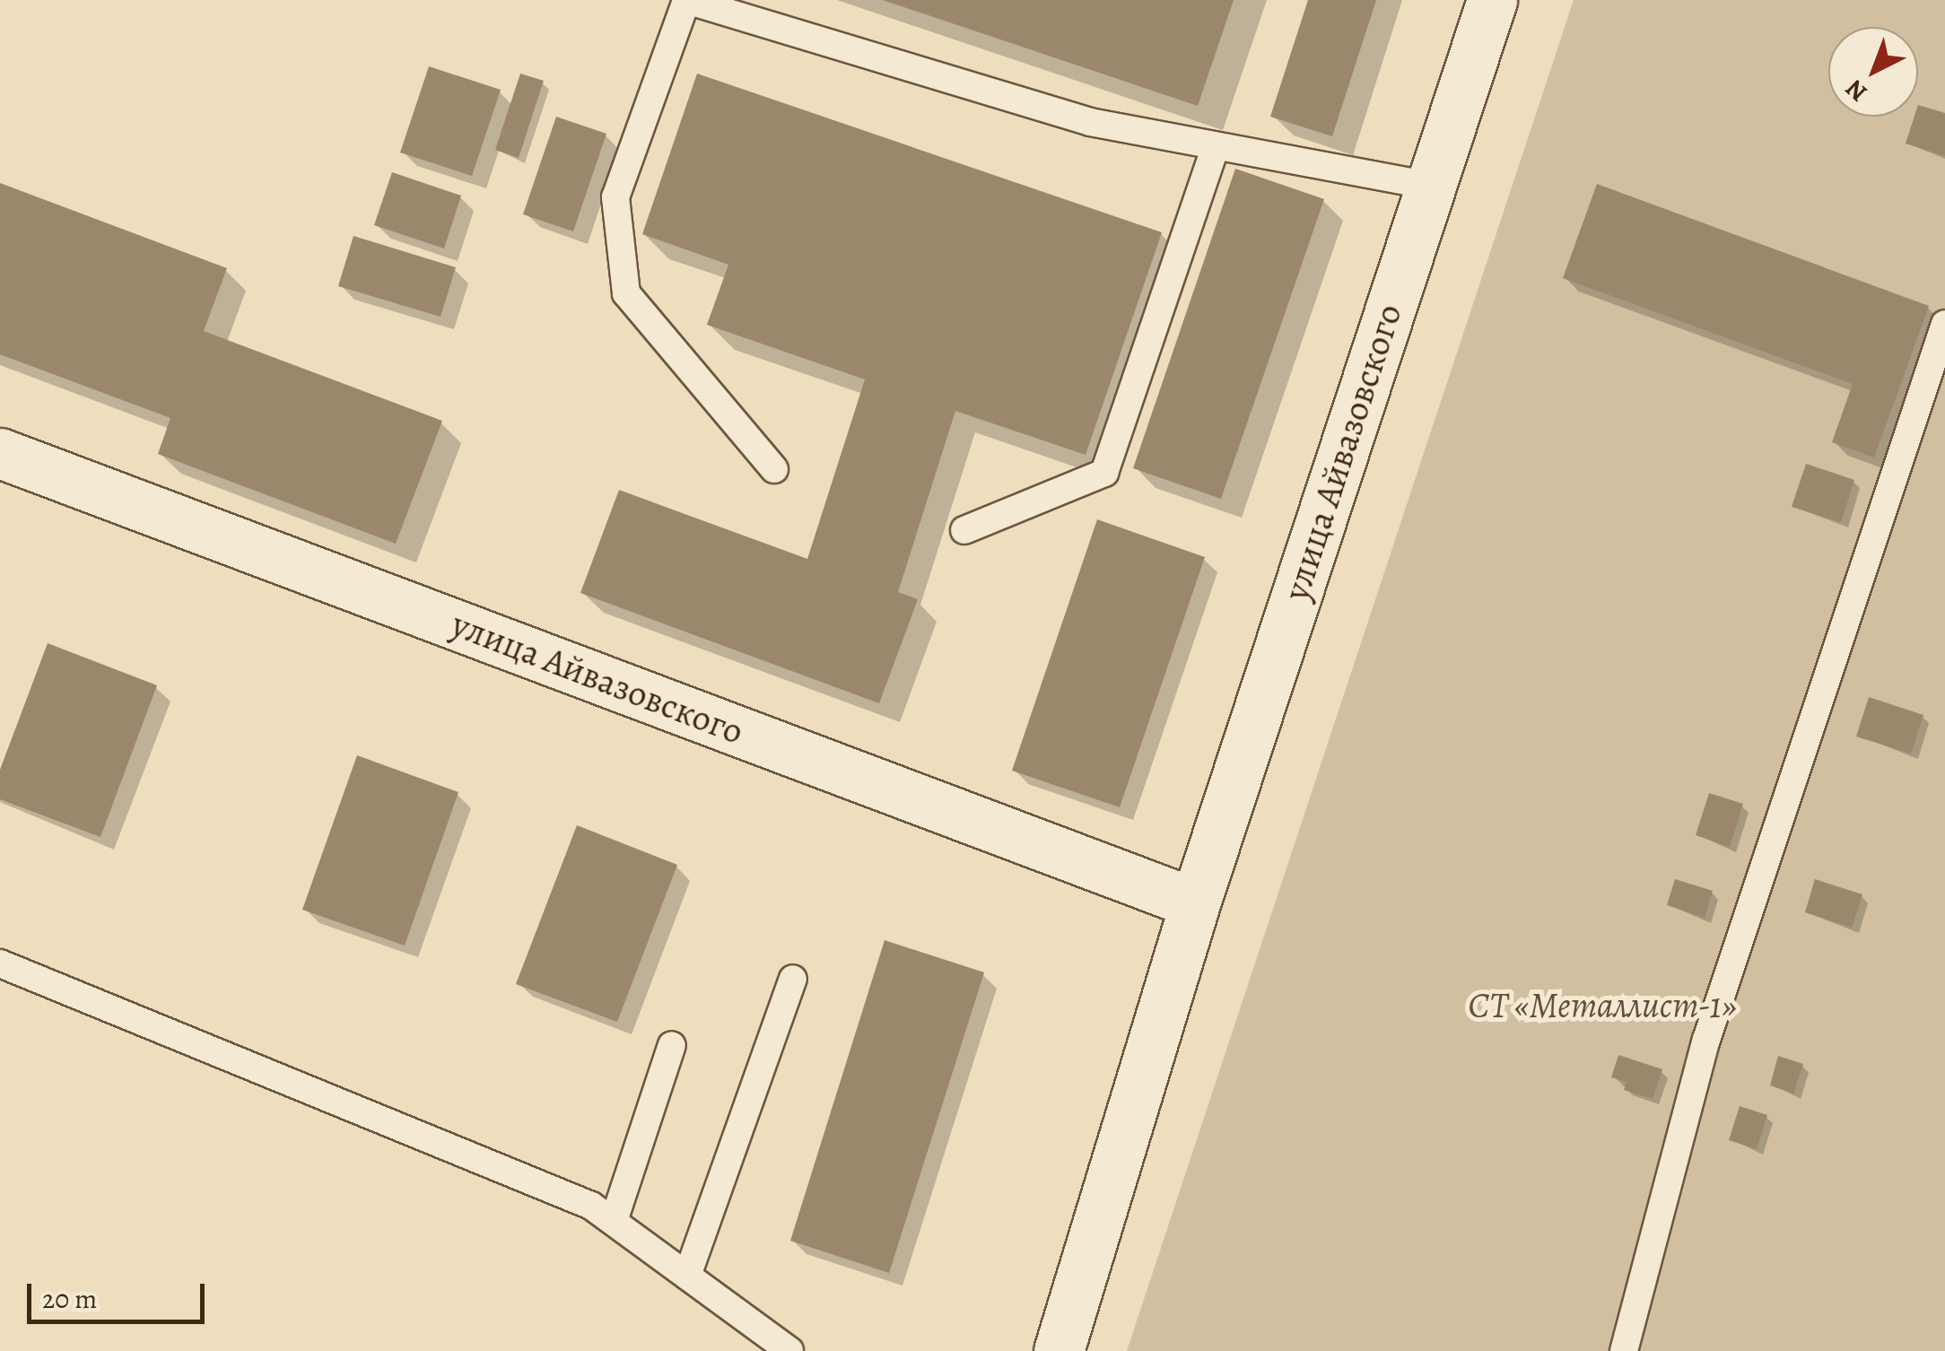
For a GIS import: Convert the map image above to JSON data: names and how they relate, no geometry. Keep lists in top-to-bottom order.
{
  "streets": {
    "street": ["улица Айвазовского"]
  },
  "parks": ["СТ «Металлист-1»"],
  "scale_bar": "20 m",
  "north": "bottom left"
}
